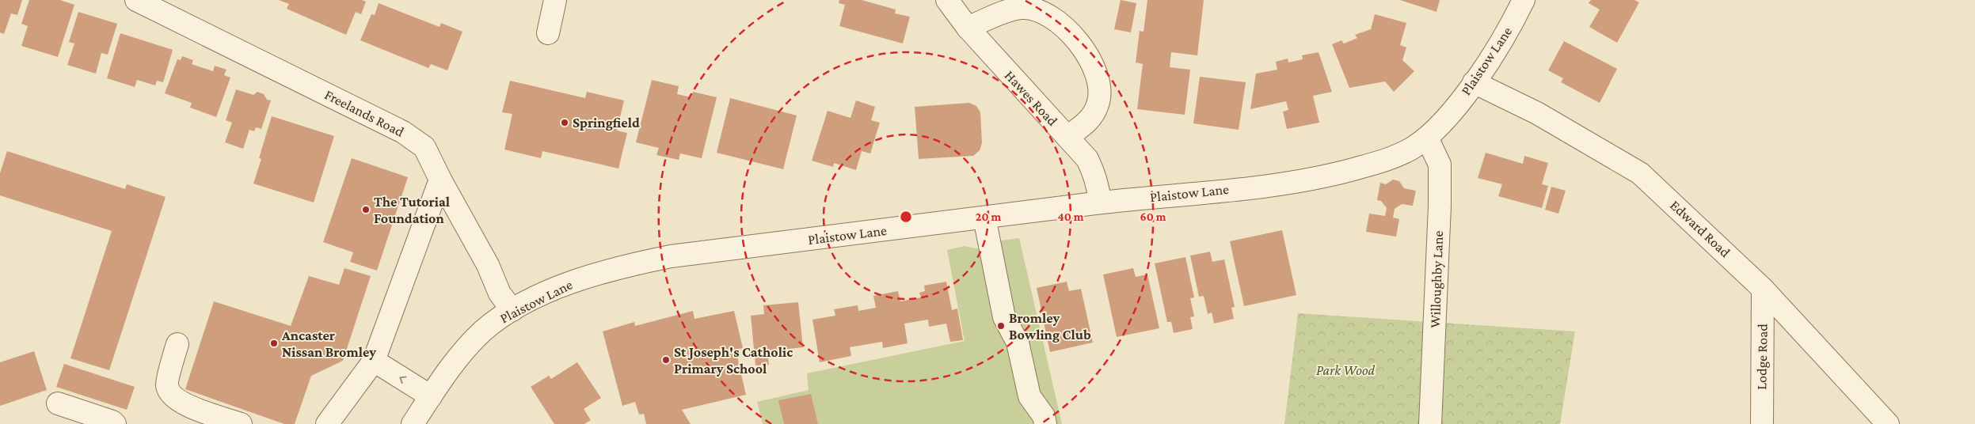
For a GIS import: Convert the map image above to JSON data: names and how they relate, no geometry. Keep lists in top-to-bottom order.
{
  "streets": {
    "street": [
      "Plaistow Lane",
      "Hawes Road",
      "Freelands Road",
      "Edward Road",
      "Willoughby Lane",
      "Lodge Road"
    ]
  },
  "crossings": [
    ["Plaistow Lane", "Hawes Road"],
    ["Plaistow Lane", "Freelands Road"],
    ["Plaistow Lane", "Edward Road"],
    ["Plaistow Lane", "Willoughby Lane"],
    ["Edward Road", "Lodge Road"]
  ],
  "parks": ["Park Wood"],
  "places": [
    "Springfield",
    "The Tutorial Foundation",
    "Bromley Bowling Club",
    "Ancaster Nissan Bromley",
    "St Joseph's Catholic Primary School"
  ],
  "rings": ["20 m", "40 m", "60 m"]
}
